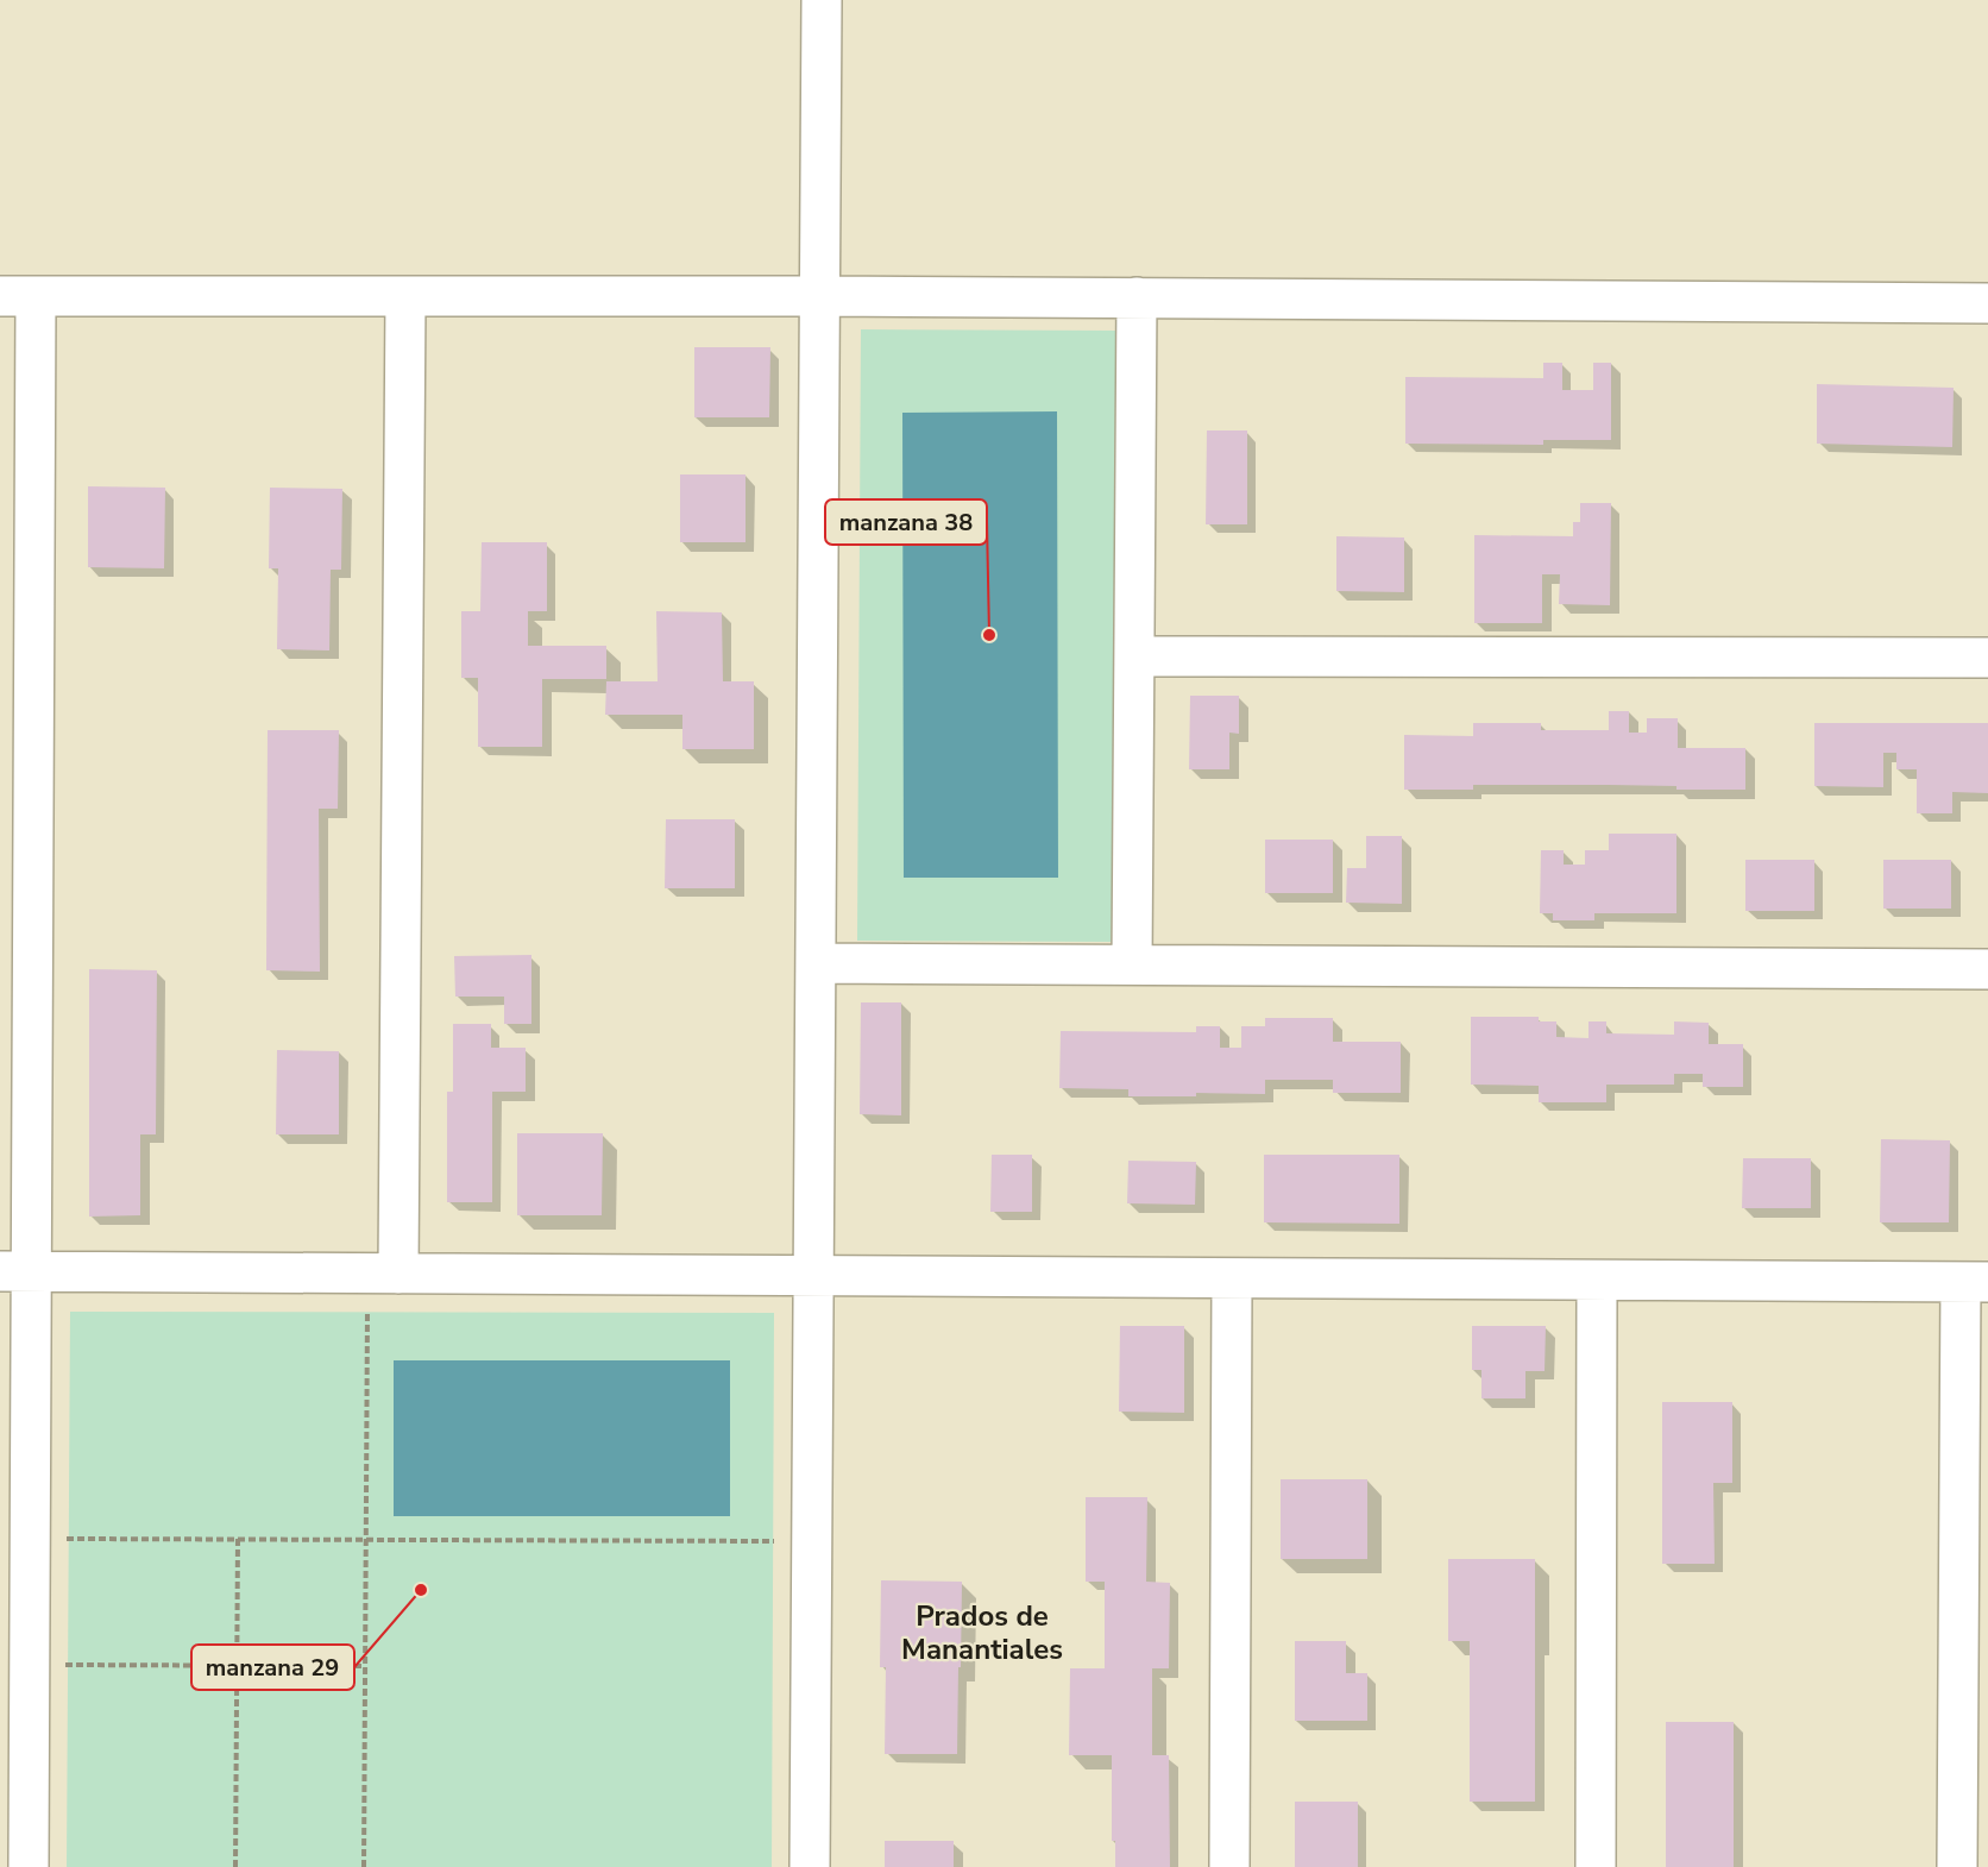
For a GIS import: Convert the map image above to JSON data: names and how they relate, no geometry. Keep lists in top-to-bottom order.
{
  "districts": ["Prados de Manantiales"],
  "places": ["manzana 38", "manzana 29"]
}
